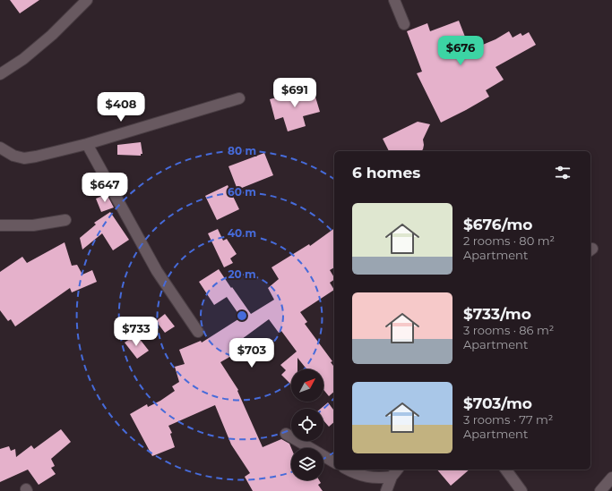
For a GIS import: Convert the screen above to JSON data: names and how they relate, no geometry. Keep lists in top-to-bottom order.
{
  "north": "top right",
  "page": {
    "price": [
      "$676",
      "$691",
      "$408",
      "$647",
      "$733",
      "$703"
    ],
    "heading": "6 homes",
    "list": [
      {
        "name": "$676/mo",
        "note": "2 rooms · 80 m² · Apartment"
      },
      {
        "name": "$733/mo",
        "note": "3 rooms · 86 m² · Apartment"
      },
      {
        "name": "$703/mo",
        "note": "3 rooms · 77 m² · Apartment"
      }
    ]
  },
  "rings": [
    "80 m",
    "60 m",
    "40 m",
    "20 m"
  ]
}
